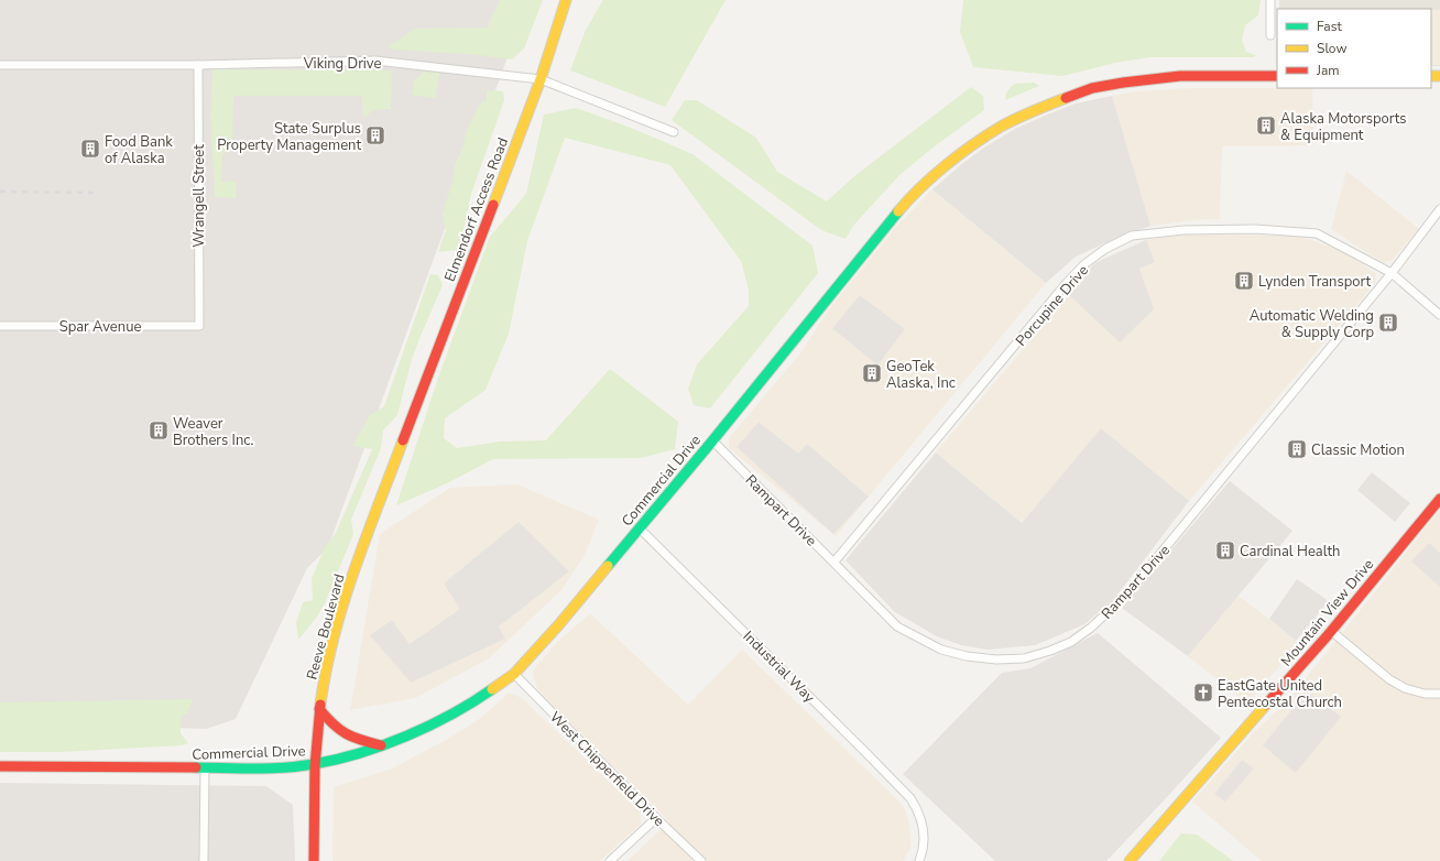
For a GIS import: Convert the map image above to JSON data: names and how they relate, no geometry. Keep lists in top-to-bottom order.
{
  "streets": {
    "main road": [
      "Elmendorf Access Road",
      "Commercial Drive",
      "Mountain View Drive",
      "Reeve Boulevard"
    ],
    "street": [
      "Viking Drive",
      "Wrangell Street",
      "Porcupine Drive",
      "Spar Avenue",
      "Rampart Drive",
      "Industrial Way",
      "West Chipperfield Drive"
    ]
  },
  "crossings": [
    ["Viking Drive", "Wrangell Street"],
    ["Viking Drive", "Elmendorf Access Road"],
    ["Wrangell Street", "Spar Avenue"],
    ["Elmendorf Access Road", "Reeve Boulevard"],
    ["Porcupine Drive", "Rampart Drive"],
    ["Commercial Drive", "Rampart Drive"],
    ["Commercial Drive", "Reeve Boulevard"],
    ["Commercial Drive", "Industrial Way"],
    ["Commercial Drive", "West Chipperfield Drive"]
  ],
  "places": {
    "building": [
      "Alaska Motorsports & Equipment",
      "State Surplus Property Management",
      "Food Bank of Alaska",
      "Lynden Transport",
      "Automatic Welding & Supply Corp",
      "GeoTek Alaska, Inc",
      "Weaver Brothers Inc.",
      "Classic Motion",
      "Cardinal Health"
    ],
    "church": ["EastGate United Pentecostal Church"]
  },
  "legend": ["Fast", "Slow", "Jam"]
}
